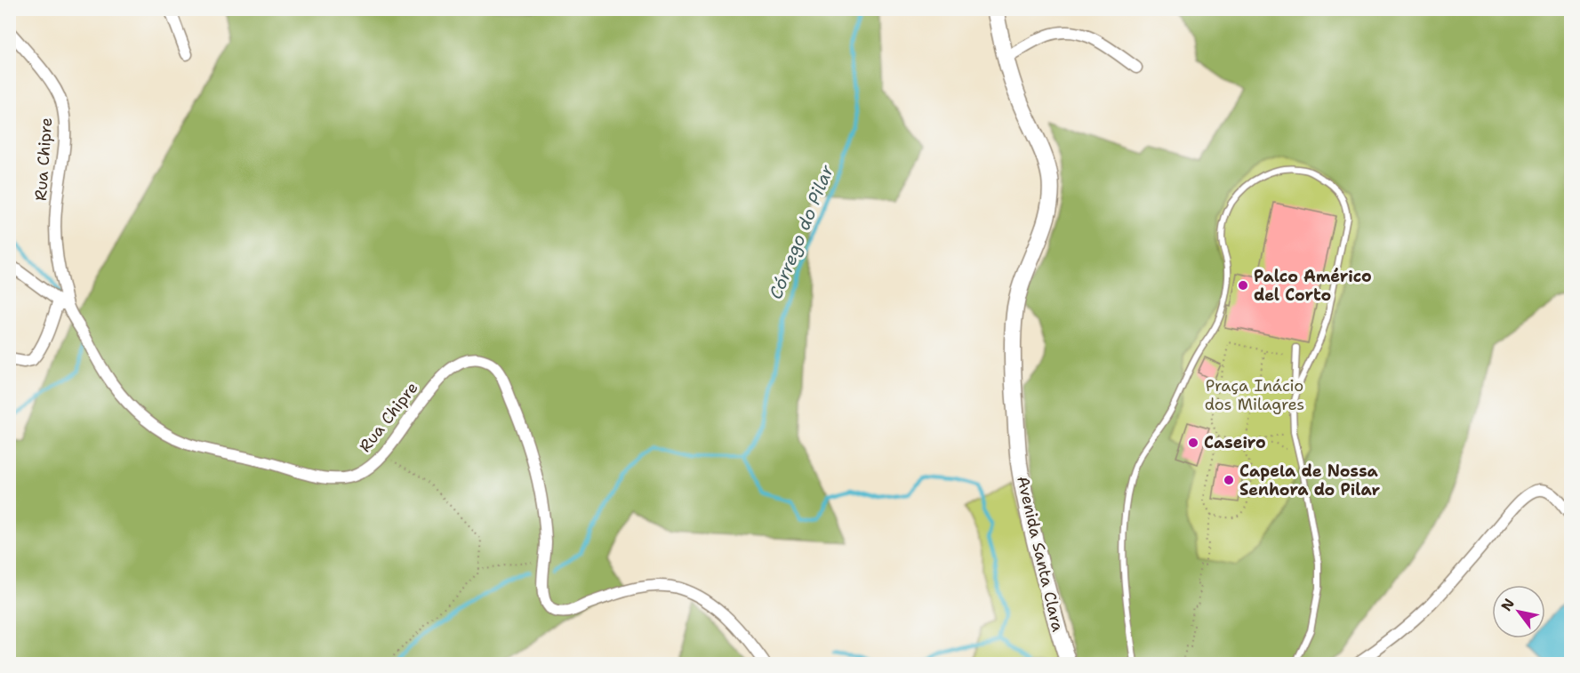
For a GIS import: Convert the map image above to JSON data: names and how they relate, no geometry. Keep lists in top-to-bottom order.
{
  "streets": {
    "street": ["Rua Chipre", "Avenida Santa Clara"]
  },
  "water": ["Córrego do Pilar"],
  "parks": ["Praça Inácio dos Milagres"],
  "places": ["Palco Américo del Corto", "Caseiro", "Capela de Nossa Senhora do Pilar"],
  "north": "top left"
}
